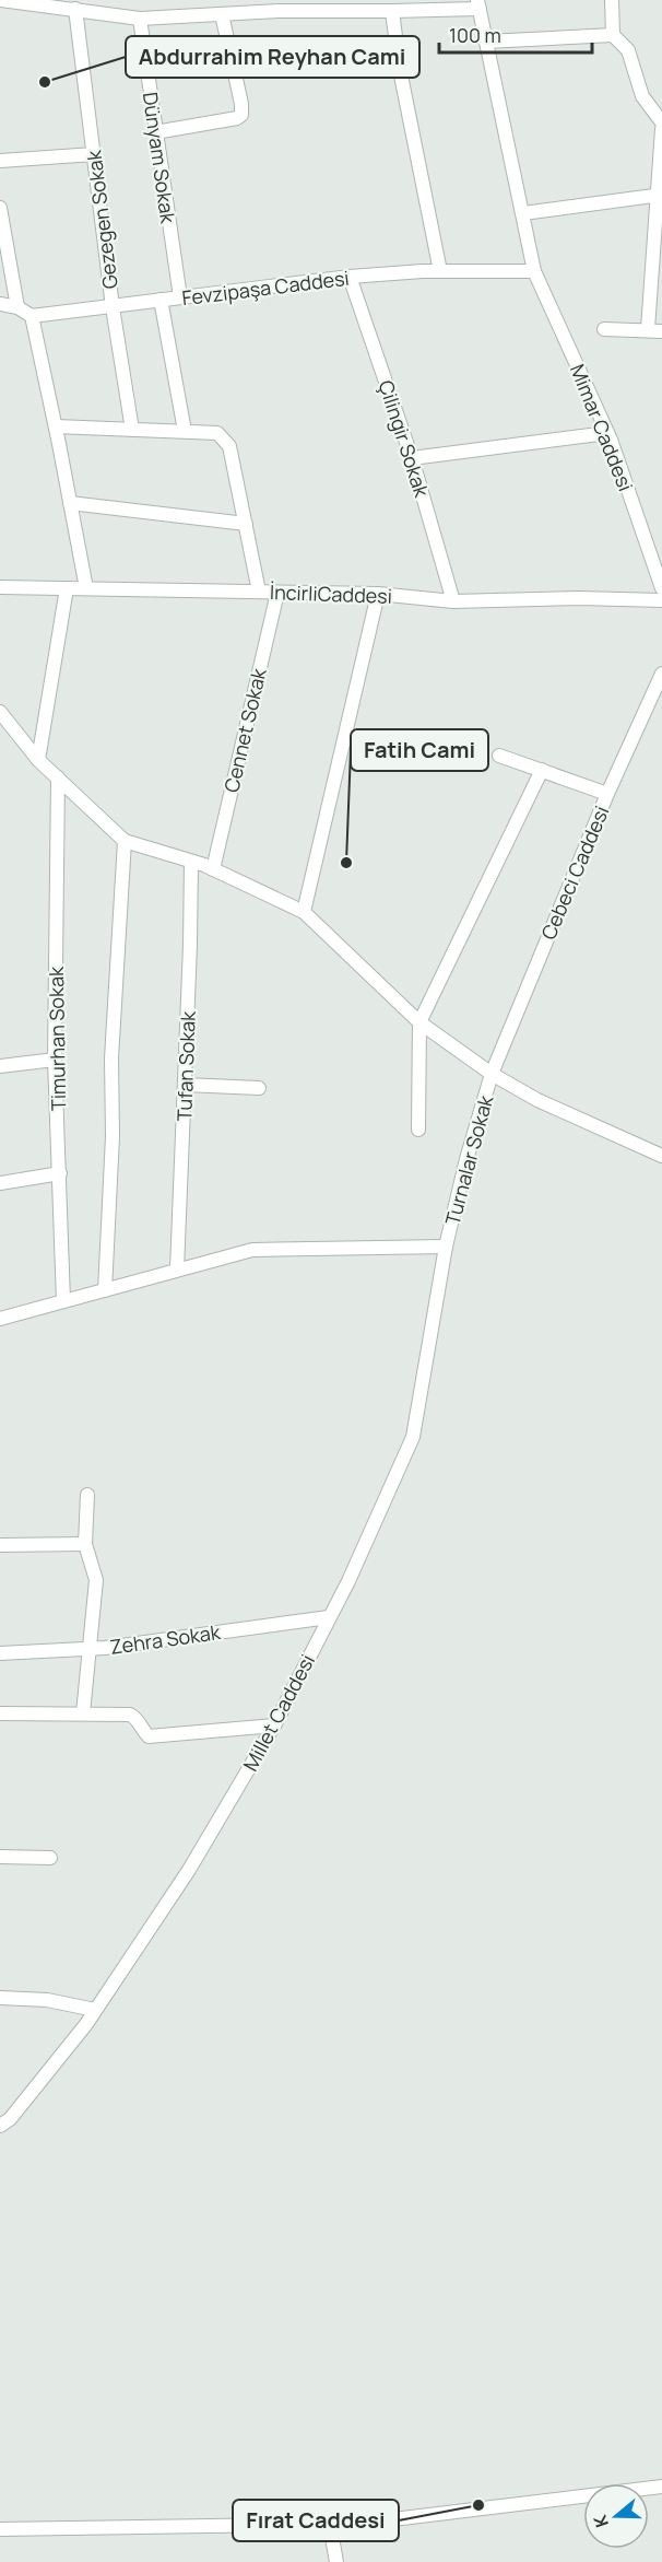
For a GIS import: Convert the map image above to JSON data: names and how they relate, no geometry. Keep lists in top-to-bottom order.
{
  "streets": {
    "street": [
      "Dünyam Sokak",
      "Gezegen Sokak",
      "Fevzipaşa Caddesi",
      "Mimar Caddesi",
      "Çilingir Sokak",
      "İncirliCaddesi",
      "Cennet Sokak",
      "Cebeci Caddesi",
      "Timurhan Sokak",
      "Tufan Sokak",
      "Turnalar Sokak",
      "Zehra Sokak",
      "Millet Caddesi"
    ]
  },
  "crossings": [
    ["Dünyam Sokak", "Fevzipaşa Caddesi"],
    ["Gezegen Sokak", "Fevzipaşa Caddesi"],
    ["Fevzipaşa Caddesi", "Mimar Caddesi"],
    ["Fevzipaşa Caddesi", "Çilingir Sokak"],
    ["Çilingir Sokak", "İncirliCaddesi"],
    ["İncirliCaddesi", "Cennet Sokak"],
    ["Cebeci Caddesi", "Turnalar Sokak"],
    ["Turnalar Sokak", "Millet Caddesi"],
    ["Zehra Sokak", "Millet Caddesi"]
  ],
  "places": ["Abdurrahim Reyhan Cami", "Fatih Cami", "Fırat Caddesi"],
  "scale_bar": "100 m",
  "north": "left"
}
